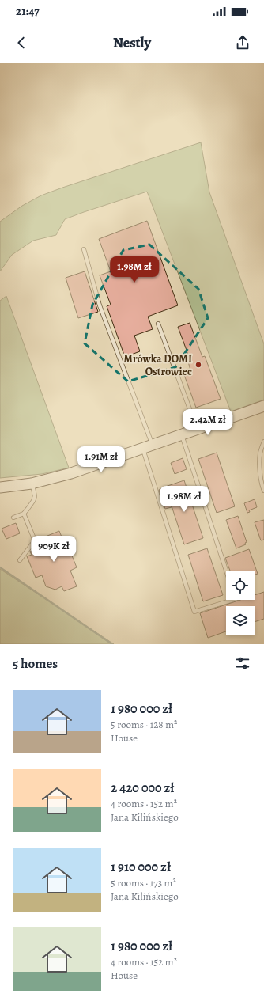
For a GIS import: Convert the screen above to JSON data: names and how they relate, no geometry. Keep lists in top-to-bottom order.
{
  "places": ["Mrówka DOMI Ostrowiec"],
  "page": {
    "status": "21:47",
    "header": "Nestly",
    "price": [
      "1.98M zł",
      "2.42M zł",
      "1.91M zł",
      "1.98M zł",
      "909K zł"
    ],
    "heading": "5 homes",
    "list": [
      {
        "name": "1 980 000 zł",
        "note": "5 rooms · 128 m² · House"
      },
      {
        "name": "2 420 000 zł",
        "note": "4 rooms · 152 m² · Jana Kilińskiego"
      },
      {
        "name": "1 910 000 zł",
        "note": "5 rooms · 173 m² · Jana Kilińskiego"
      },
      {
        "name": "1 980 000 zł",
        "note": "4 rooms · 152 m² · House"
      }
    ]
  }
}
